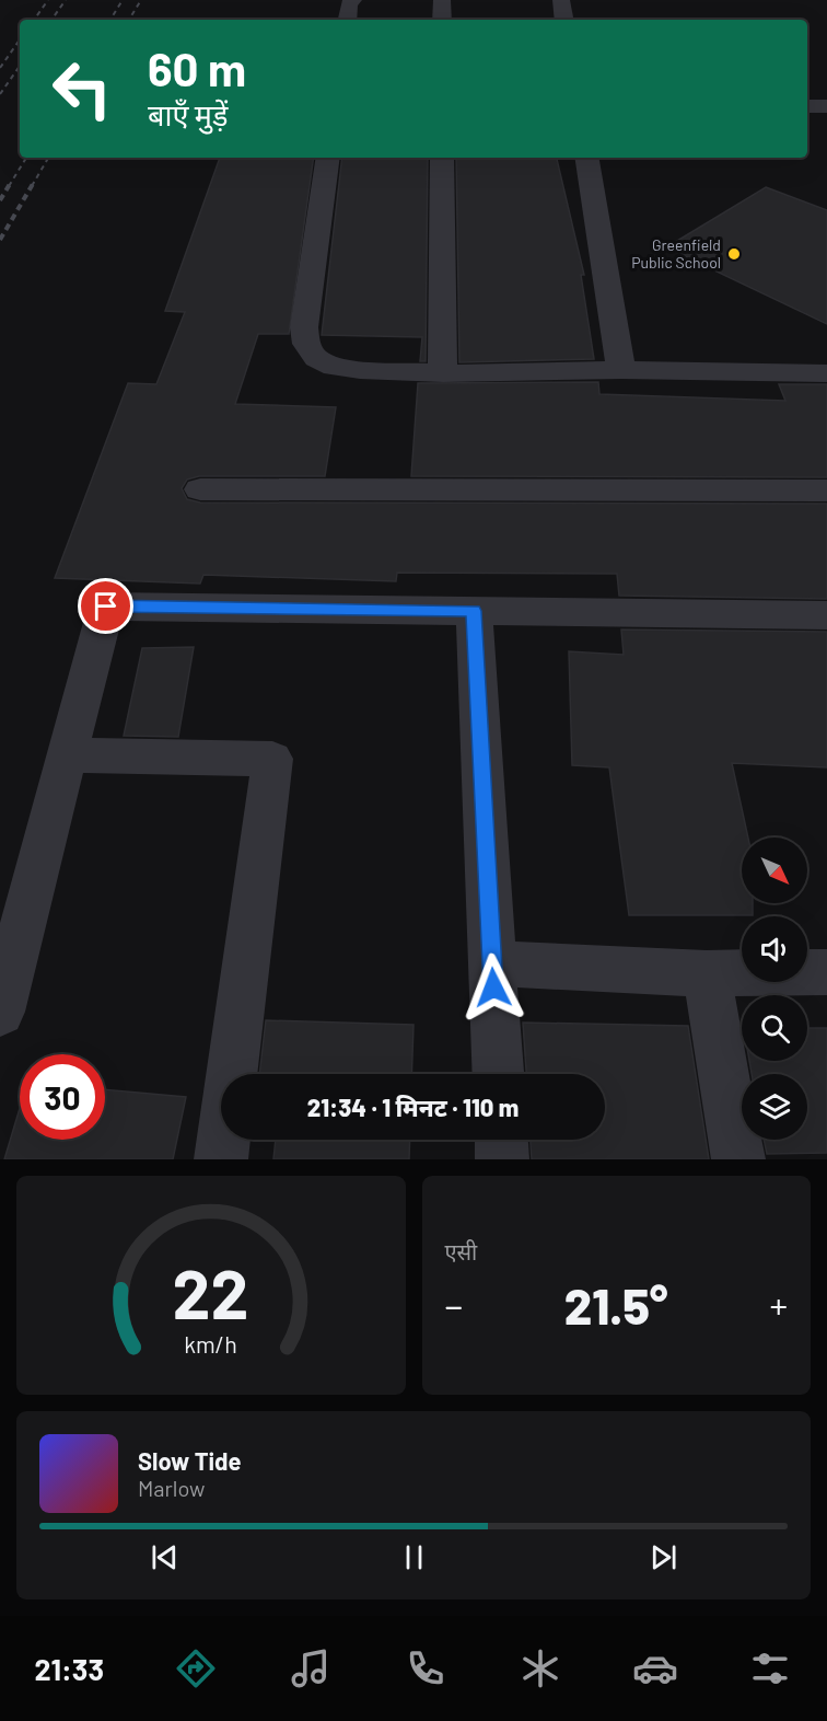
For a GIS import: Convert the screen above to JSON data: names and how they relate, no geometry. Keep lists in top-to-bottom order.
{
  "places": ["Greenfield Public School"],
  "north": "bottom right",
  "page": {
    "turn": ["60 m", "बाएँ मुड़ें"],
    "limit": "30",
    "trip": "21:34 · 1 मिनट · 110 m",
    "tile": "एसी",
    "heat": ["−", "21.5°", "+"],
    "song": ["Slow Tide", "Marlow"],
    "tabs": "21:33",
    "gauge": ["22", "km/h"]
  }
}
